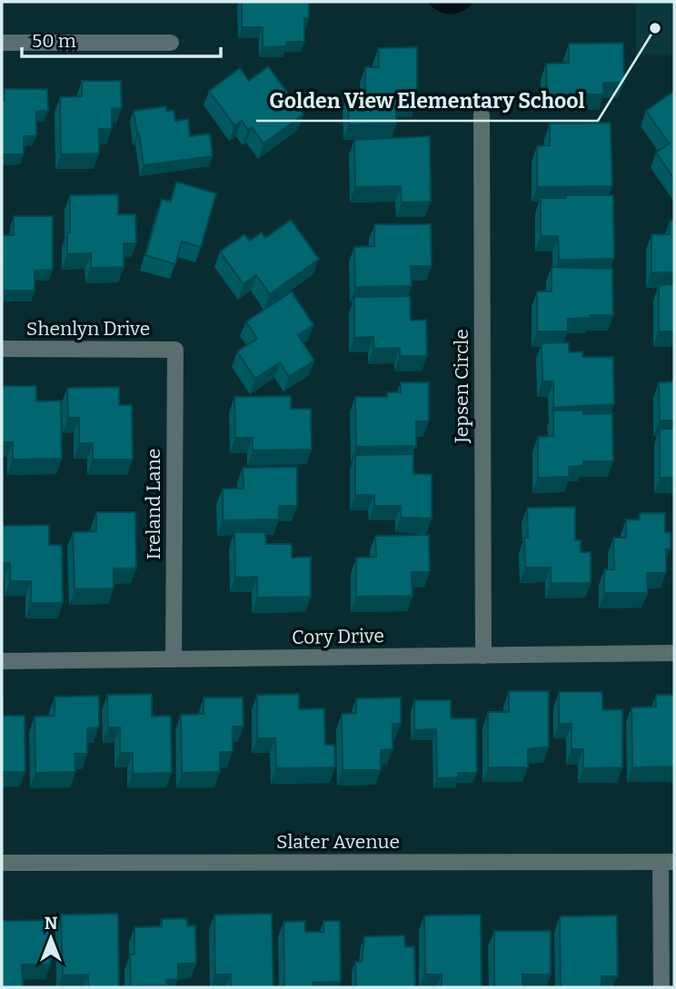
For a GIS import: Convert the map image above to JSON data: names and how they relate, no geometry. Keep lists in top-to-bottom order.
{
  "streets": {
    "street": [
      "Shenlyn Drive",
      "Jepsen Circle",
      "Ireland Lane",
      "Cory Drive",
      "Slater Avenue"
    ]
  },
  "crossings": [
    ["Shenlyn Drive", "Ireland Lane"],
    ["Jepsen Circle", "Cory Drive"],
    ["Ireland Lane", "Cory Drive"]
  ],
  "places": ["Golden View Elementary School"],
  "scale_bar": "50 m",
  "north": "top"
}
